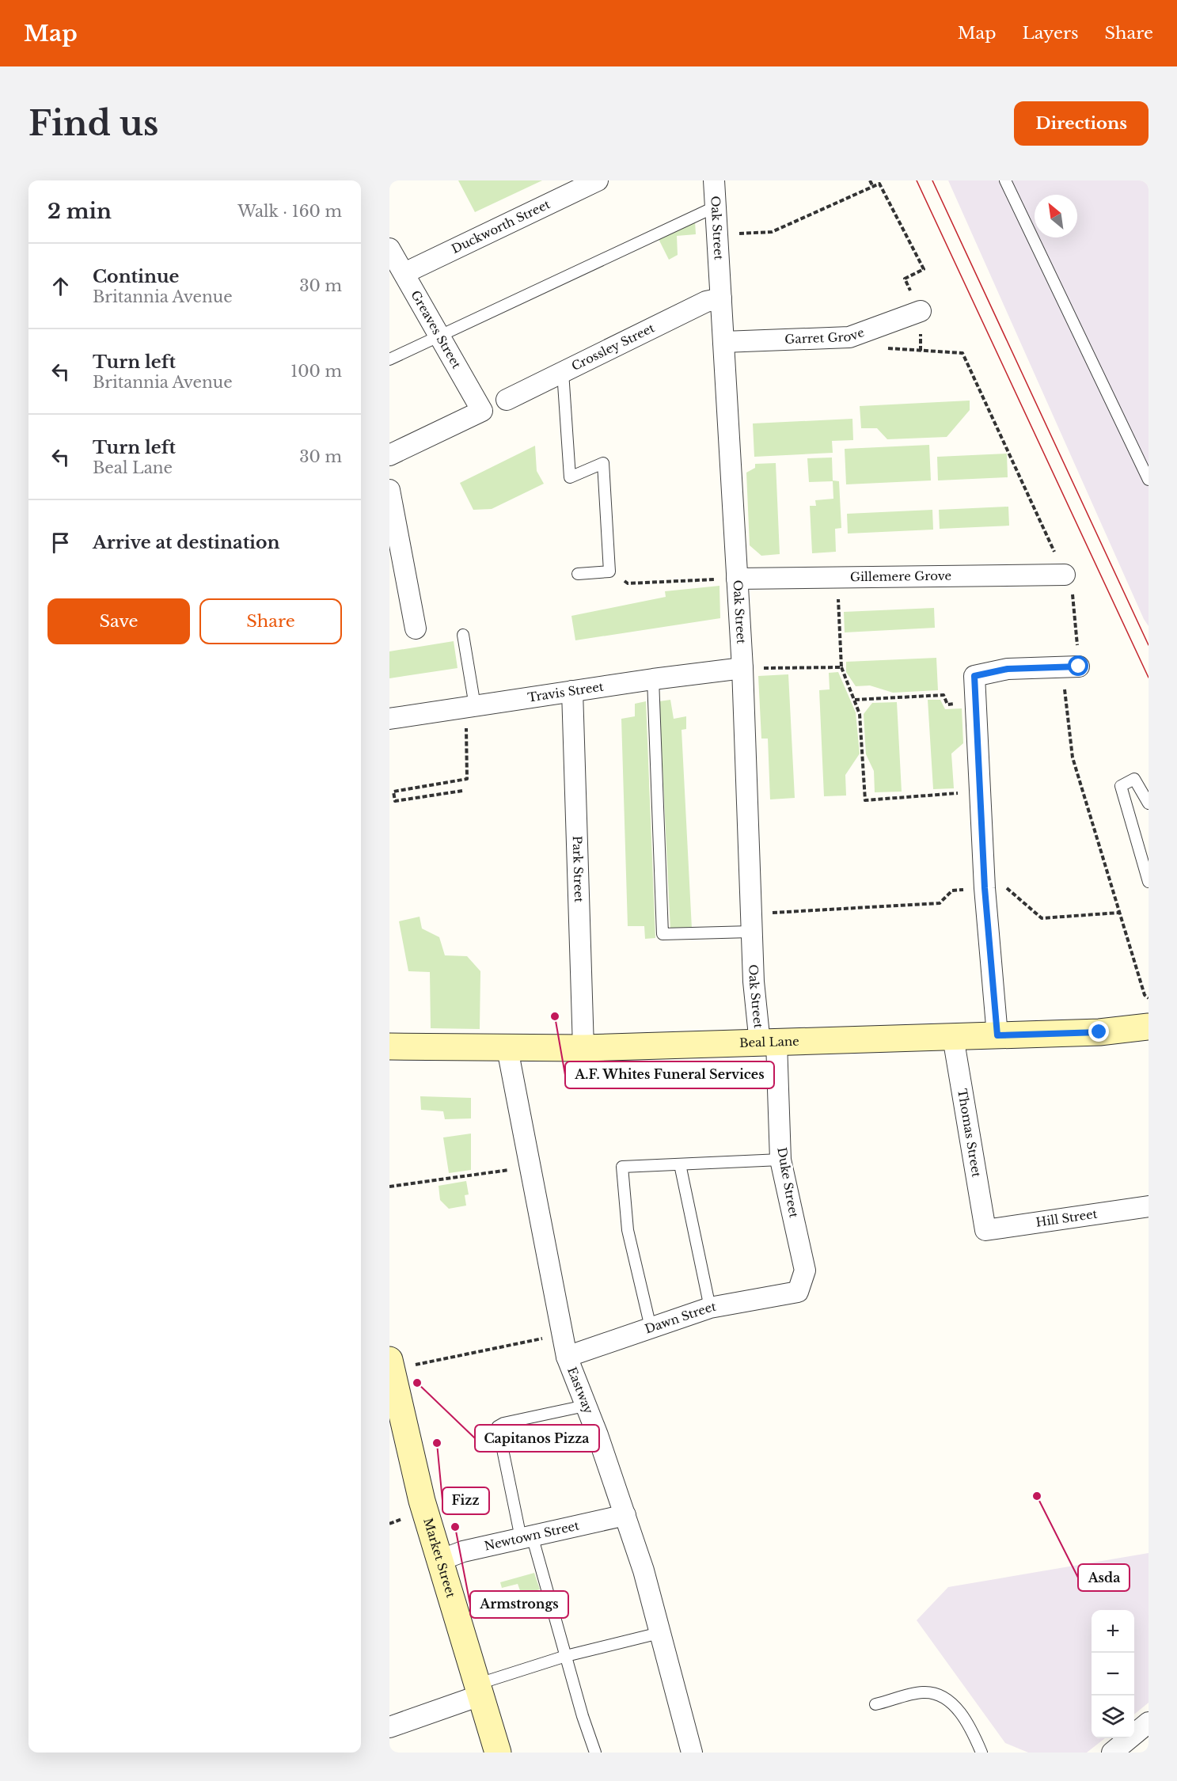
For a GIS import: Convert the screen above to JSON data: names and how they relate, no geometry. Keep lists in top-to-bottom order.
{
  "streets": {
    "street": [
      "Duckworth Street",
      "Oak Street",
      "Greaves Street",
      "Garret Grove",
      "Crossley Street",
      "Gillemere Grove",
      "Travis Street",
      "Park Street",
      "Beal Lane",
      "Thomas Street",
      "Duke Street",
      "Hill Street",
      "Dawn Street",
      "Eastway",
      "Newtown Street",
      "Market Street"
    ]
  },
  "crossings": [
    ["Duckworth Street", "Greaves Street"],
    ["Oak Street", "Garret Grove"],
    ["Oak Street", "Crossley Street"],
    ["Oak Street", "Gillemere Grove"],
    ["Oak Street", "Travis Street"],
    ["Oak Street", "Beal Lane"],
    ["Oak Street", "Duke Street"],
    ["Travis Street", "Park Street"],
    ["Park Street", "Beal Lane"],
    ["Beal Lane", "Thomas Street"],
    ["Beal Lane", "Duke Street"],
    ["Beal Lane", "Eastway"],
    ["Thomas Street", "Hill Street"],
    ["Duke Street", "Dawn Street"],
    ["Dawn Street", "Eastway"],
    ["Eastway", "Newtown Street"],
    ["Newtown Street", "Market Street"]
  ],
  "places": [
    "A.F. Whites Funeral Services",
    "Capitanos Pizza",
    "Fizz",
    "Asda",
    "Armstrongs"
  ],
  "north": "top left",
  "page": {
    "header": "Map",
    "nav": ["Map", "Layers", "Share"],
    "buttons": [
      "Directions",
      ["Save", "Share"]
    ],
    "title": "Find us",
    "heading": ["2 min", "Walk · 160 m"],
    "list": [
      ["Continue", "Britannia Avenue", "30 m"],
      ["Turn left", "Britannia Avenue", "100 m"],
      ["Turn left", "Beal Lane", "30 m"],
      "Arrive at destination"
    ],
    "map_buttons": ["+", "−"]
  }
}
